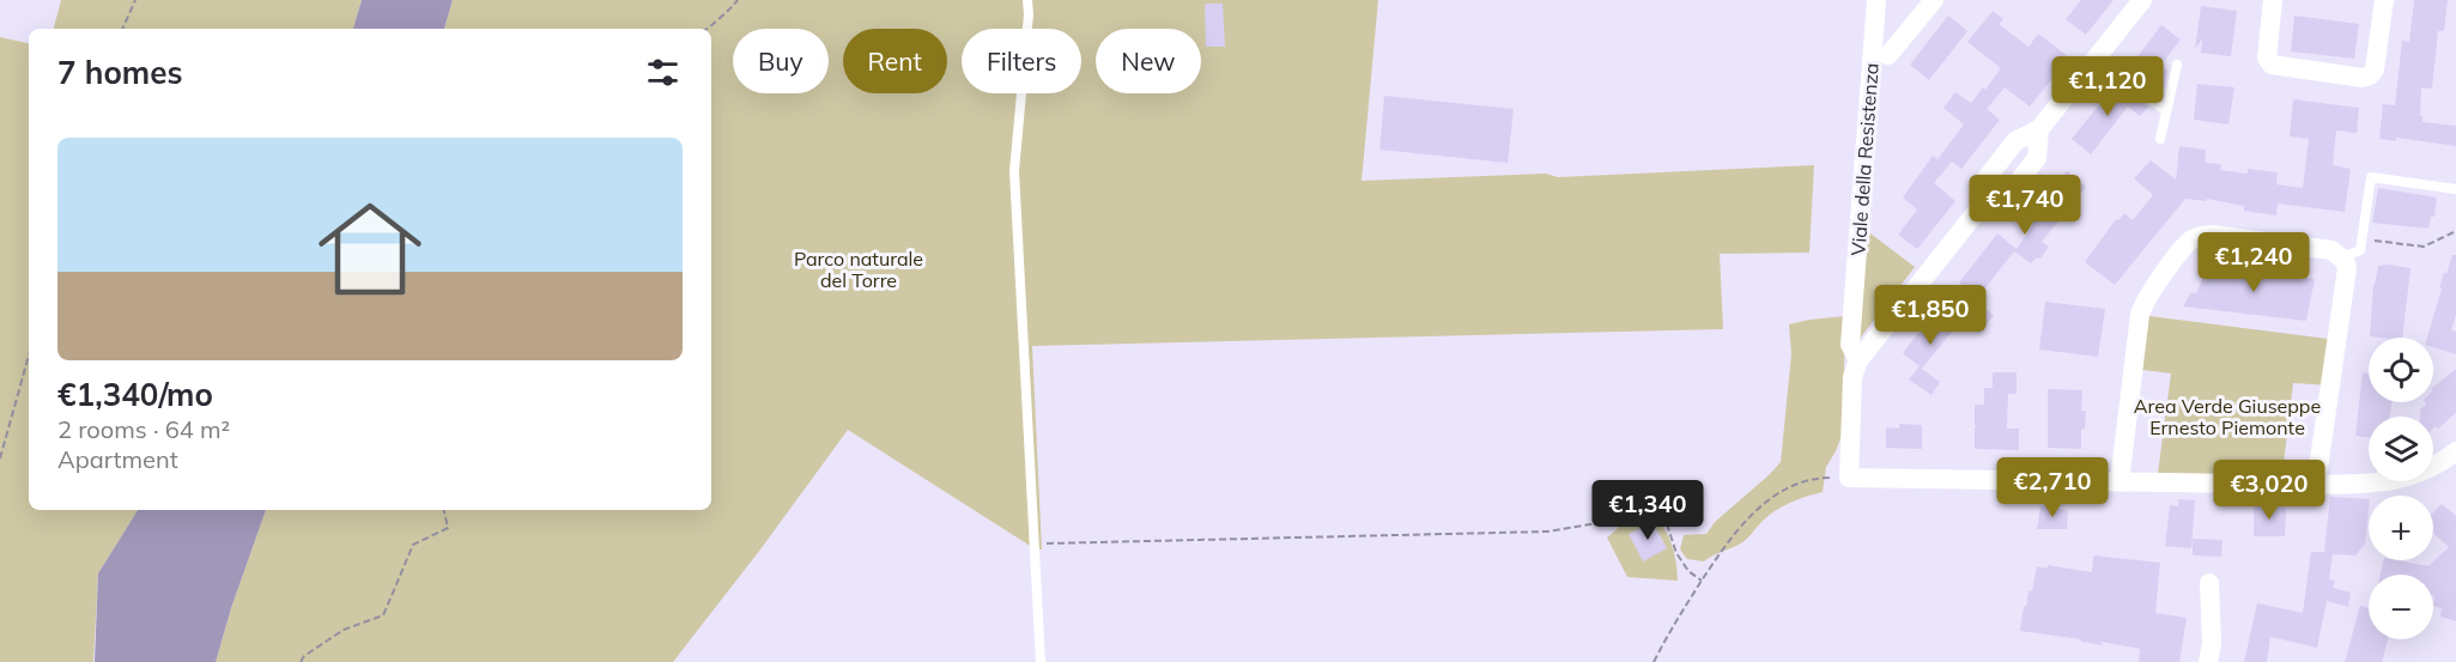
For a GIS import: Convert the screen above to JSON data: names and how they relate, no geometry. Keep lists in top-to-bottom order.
{
  "streets": {
    "street": ["Viale della Resistenza"]
  },
  "parks": ["Parco naturale del Torre", "Area Verde Giuseppe Ernesto Piemonte"],
  "page": {
    "chip": [
      "Buy",
      "Rent",
      "Filters",
      "New"
    ],
    "heading": "7 homes",
    "price": [
      "€1,120",
      "€1,740",
      "€1,240",
      "€1,850",
      "€2,710",
      "€3,020",
      "€1,340"
    ],
    "list": [
      {
        "name": "€1,340/mo",
        "note": "2 rooms · 64 m² · Apartment"
      }
    ],
    "map_buttons": ["+", "−"]
  }
}
